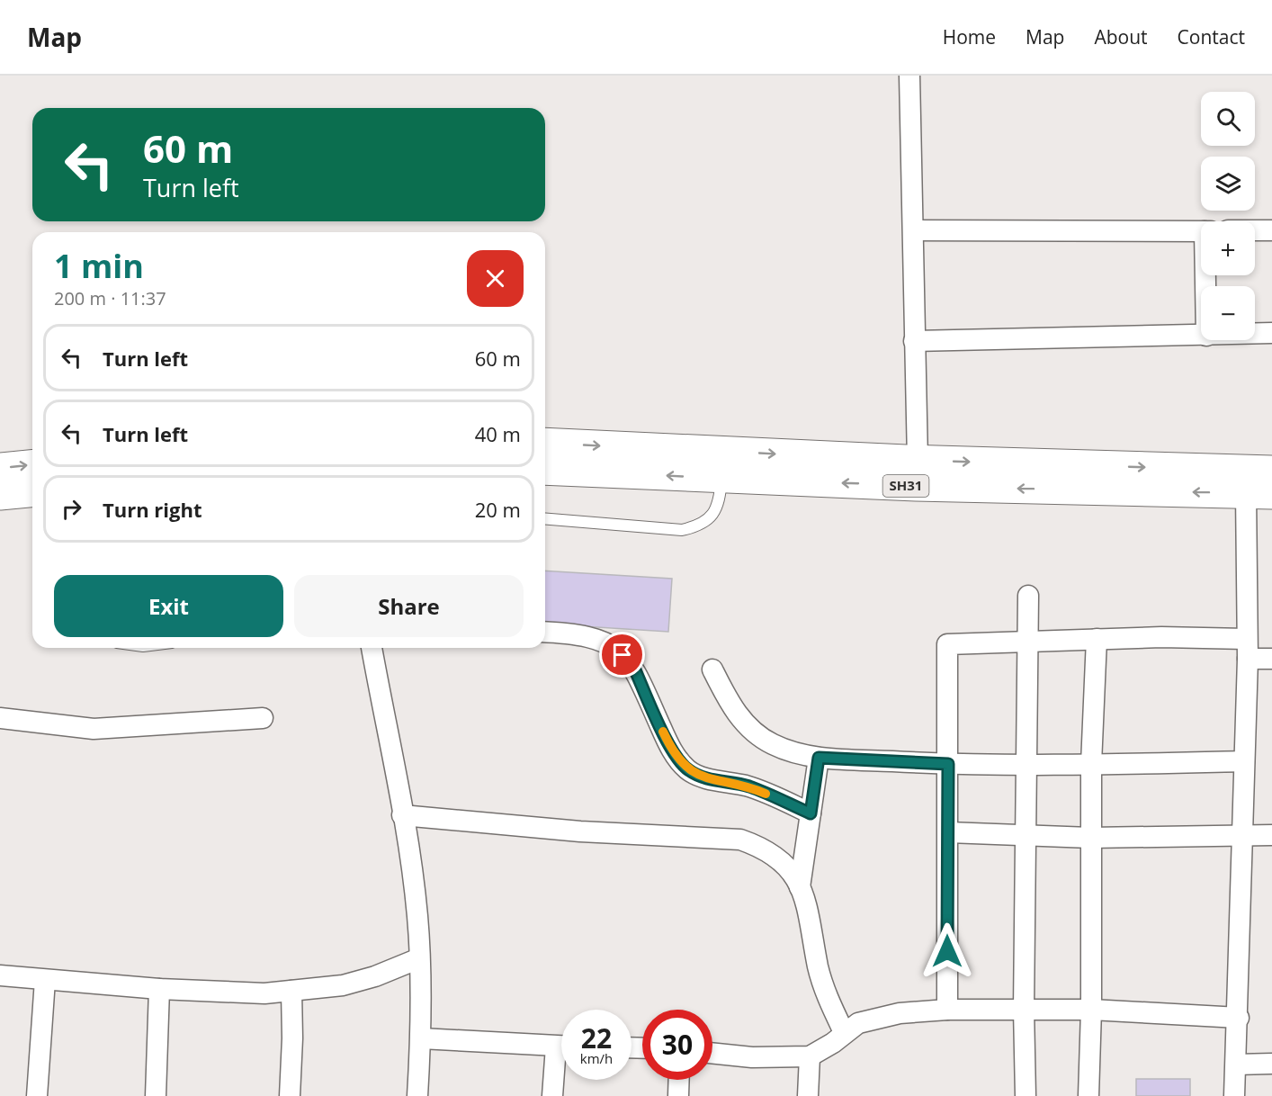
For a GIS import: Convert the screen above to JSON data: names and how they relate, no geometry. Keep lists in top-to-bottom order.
{
  "streets": {
    "main road": ["SH31"]
  },
  "page": {
    "header": "Map",
    "nav": [
      "Home",
      "Map",
      "About",
      "Contact"
    ],
    "map_buttons": ["+", "−"],
    "turn": ["60 m", "Turn left"],
    "heading": ["1 min", "200 m · 11:37"],
    "list": [
      {
        "name": "Turn left",
        "value": "60 m"
      },
      {
        "name": "Turn left",
        "value": "40 m"
      },
      {
        "name": "Turn right",
        "value": "20 m"
      }
    ],
    "buttons": ["Exit", "Share"],
    "speed": "22 km/h",
    "limit": "30"
  }
}
